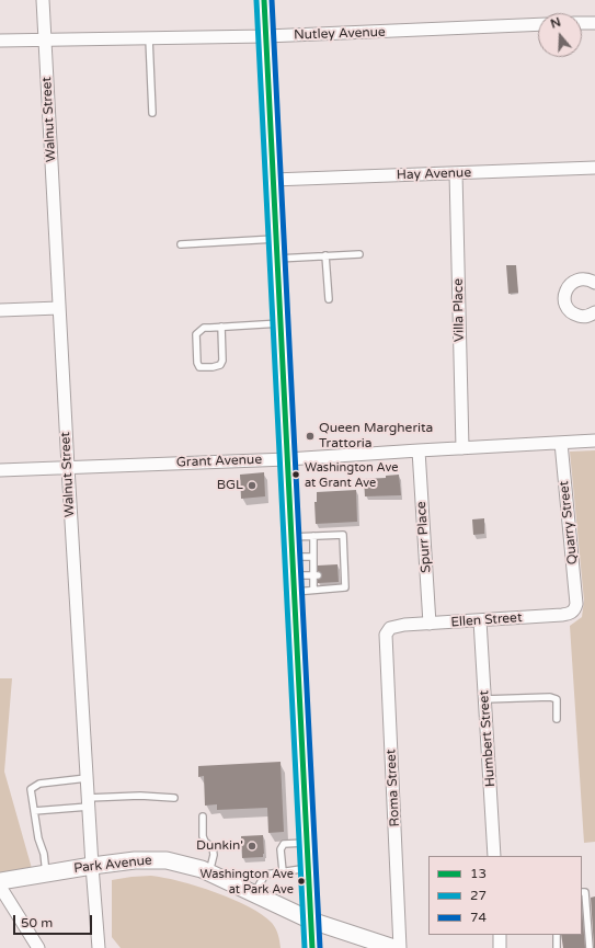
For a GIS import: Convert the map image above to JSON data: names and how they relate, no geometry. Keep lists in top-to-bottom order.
{
  "streets": {
    "main road": ["Park Avenue"],
    "street": [
      "Nutley Avenue",
      "Walnut Street",
      "Hay Avenue",
      "Villa Place",
      "Grant Avenue",
      "Quarry Street",
      "Spurr Place",
      "Ellen Street",
      "Humbert Street",
      "Roma Street"
    ]
  },
  "crossings": [
    ["Nutley Avenue", "Walnut Street"],
    ["Walnut Street", "Grant Avenue"],
    ["Walnut Street", "Park Avenue"],
    ["Hay Avenue", "Villa Place"],
    ["Villa Place", "Grant Avenue"],
    ["Grant Avenue", "Quarry Street"],
    ["Grant Avenue", "Spurr Place"],
    ["Quarry Street", "Ellen Street"],
    ["Spurr Place", "Ellen Street"],
    ["Ellen Street", "Humbert Street"],
    ["Ellen Street", "Roma Street"]
  ],
  "places": [
    "Queen Margherita Trattoria",
    "Washington Ave at Grant Ave",
    "BGL",
    "Dunkin'",
    "Washington Ave at Park Ave"
  ],
  "lines": ["transit line 13", "transit line 27", "transit line 74"],
  "legend": ["13", "27", "74"],
  "scale_bar": "50 m",
  "north": "top"
}
